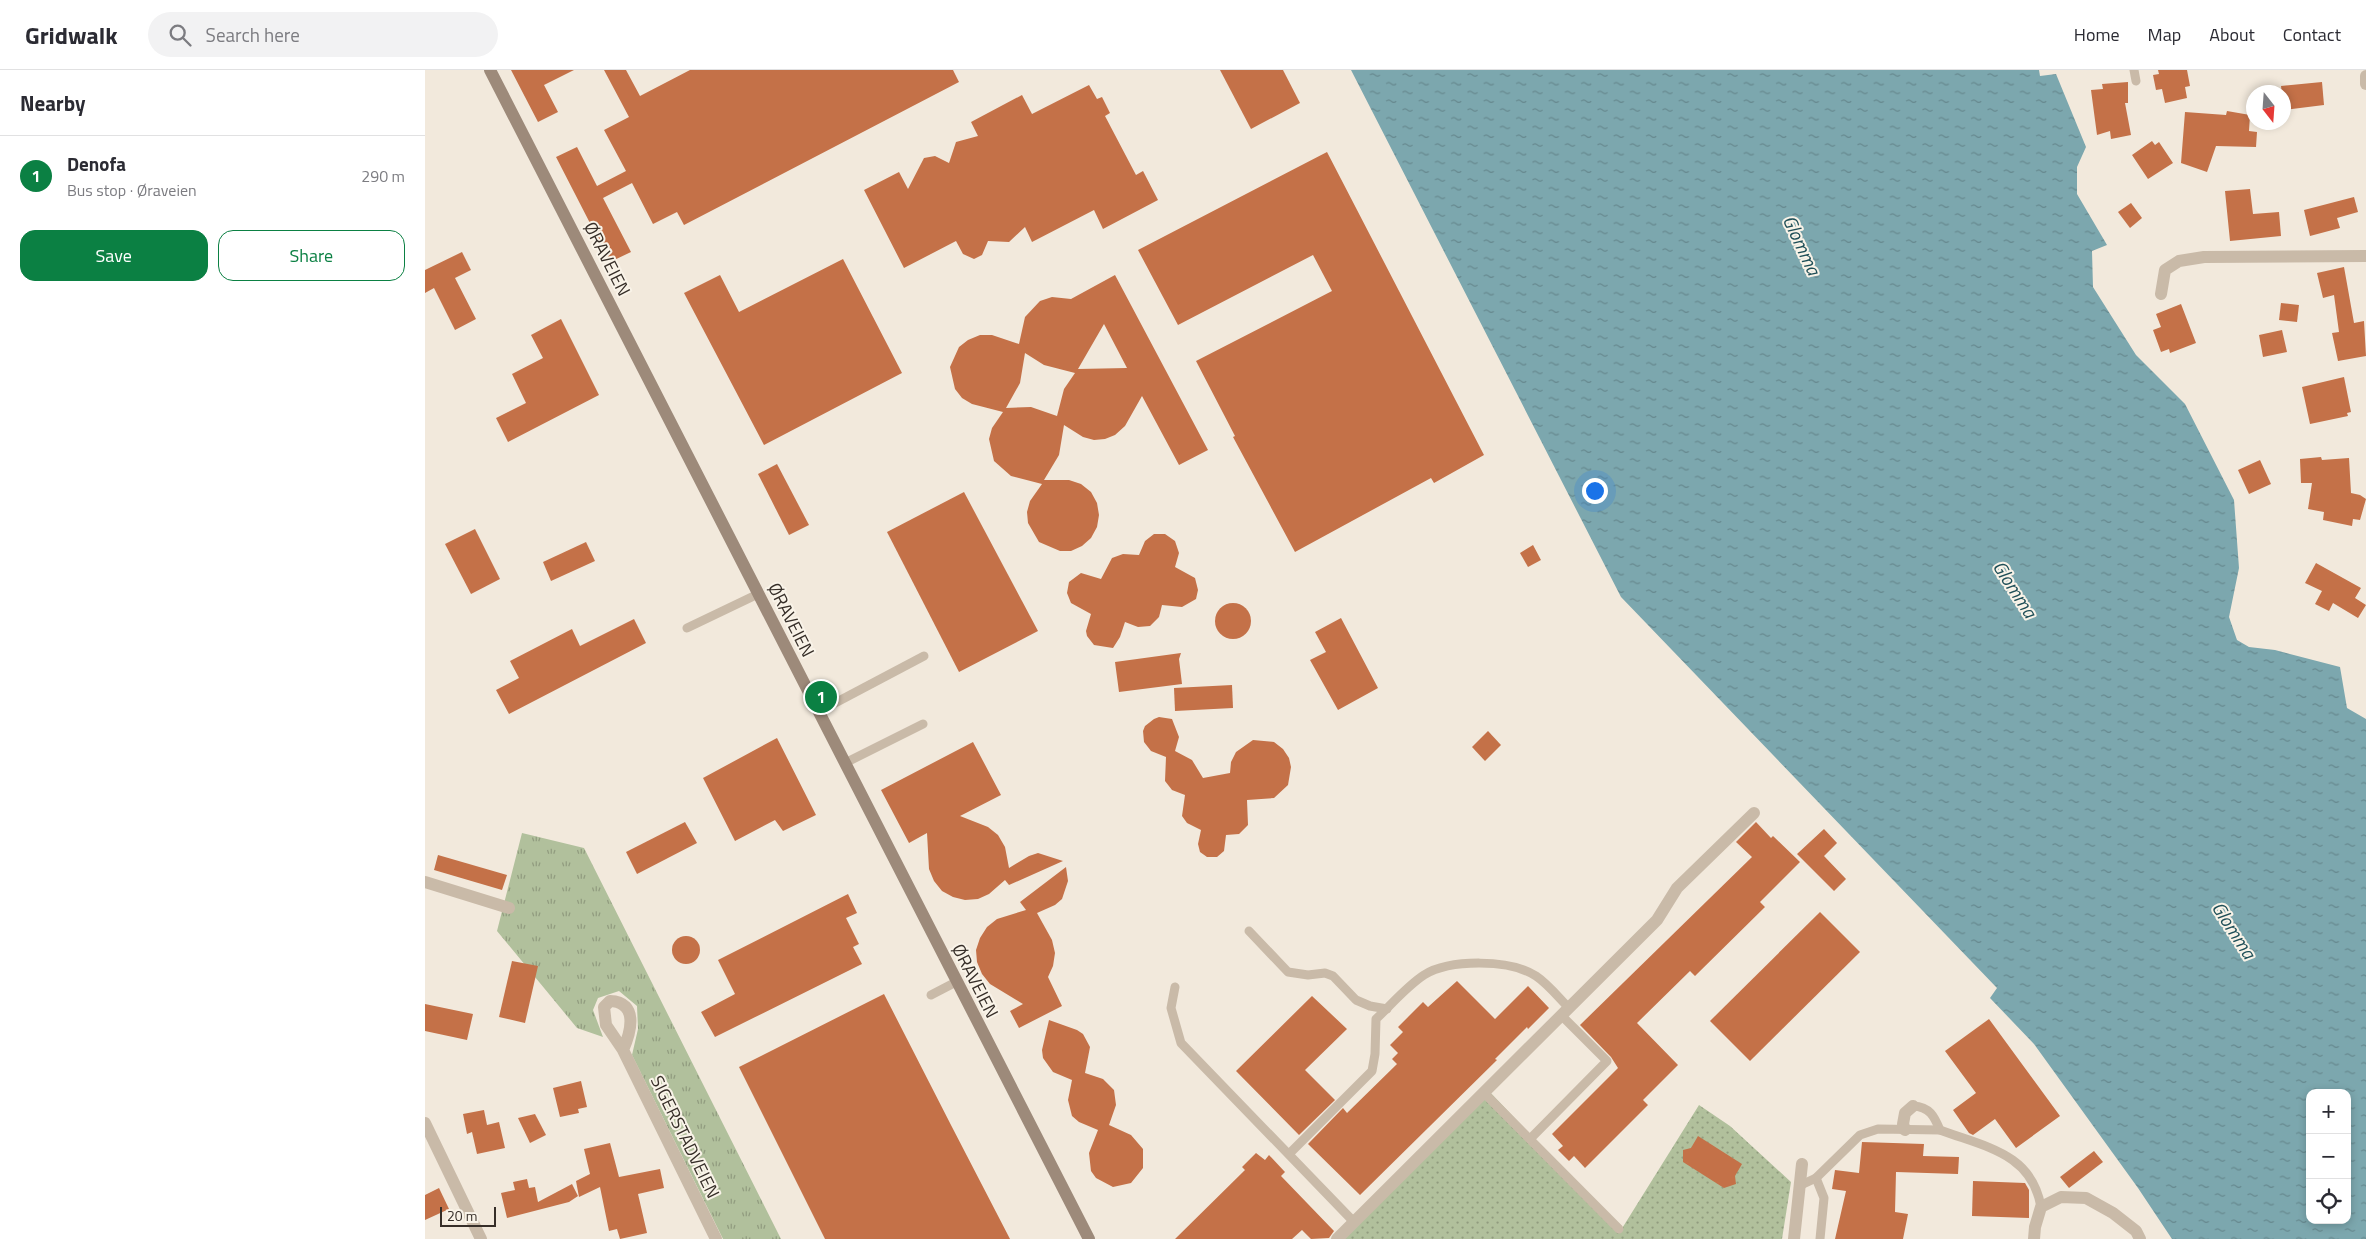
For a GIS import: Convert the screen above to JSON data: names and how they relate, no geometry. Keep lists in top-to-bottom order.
{
  "streets": {
    "street": ["ØRAVEIEN", "SIGERSTADVEIEN"]
  },
  "water": ["Glomma"],
  "scale_bar": "20 m",
  "north": "bottom",
  "page": {
    "header": "Gridwalk",
    "search": "Search here",
    "nav": [
      "Home",
      "Map",
      "About",
      "Contact"
    ],
    "heading": "Nearby",
    "list": [
      {
        "mark": "1",
        "name": "Denofa",
        "note": "Bus stop · Øraveien",
        "value": "290 m"
      }
    ],
    "buttons": ["Save", "Share"],
    "pins": "1",
    "map_buttons": ["+", "−"],
    "scale": "20 m"
  }
}
